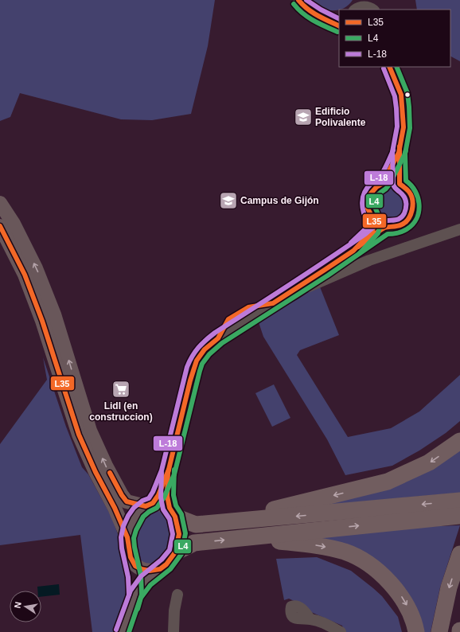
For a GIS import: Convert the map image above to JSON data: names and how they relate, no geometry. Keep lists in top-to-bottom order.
{
  "places": {
    "school or university": ["Edificio Polivalente", "Campus de Gijón"],
    "supermarket": ["Lidl (en construccion)"]
  },
  "lines": ["transit line L35", "transit line L-18", "transit line L4"],
  "legend": ["L35", "L4", "L-18"],
  "north": "left"
}
